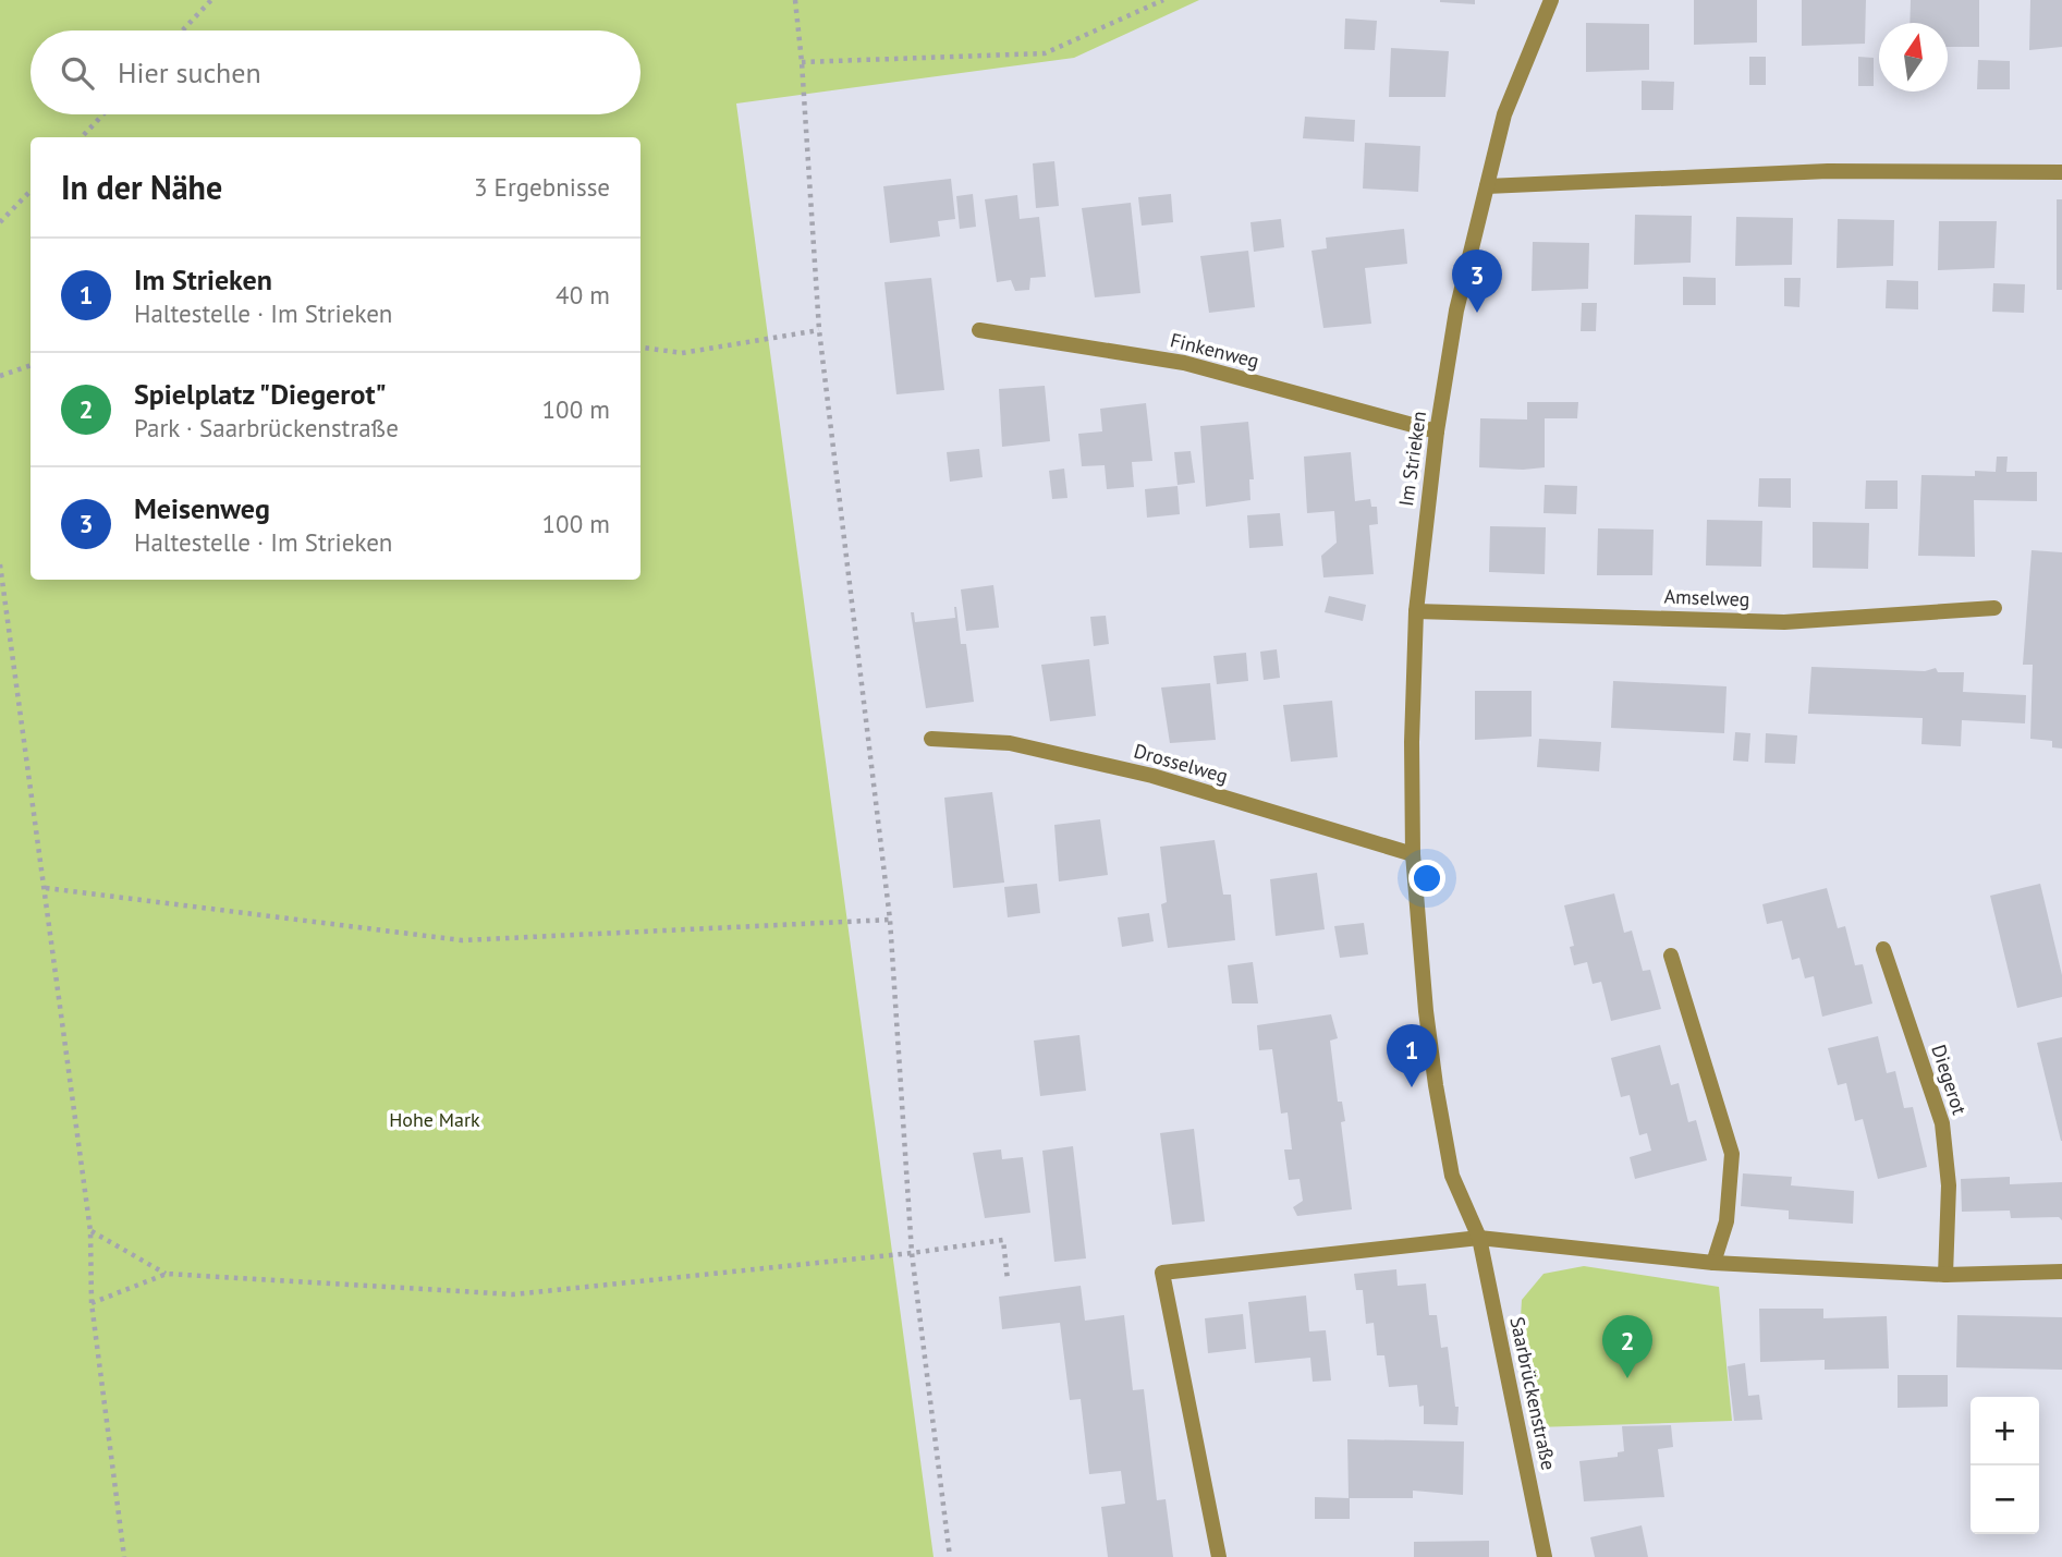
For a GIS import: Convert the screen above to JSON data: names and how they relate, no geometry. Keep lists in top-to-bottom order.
{
  "streets": {
    "street": [
      "Finkenweg",
      "Im Strieken",
      "Amselweg",
      "Drosselweg",
      "Diegerot",
      "Saarbrückenstraße"
    ]
  },
  "crossings": [
    ["Finkenweg", "Im Strieken"],
    ["Im Strieken", "Amselweg"],
    ["Im Strieken", "Drosselweg"],
    ["Im Strieken", "Saarbrückenstraße"]
  ],
  "parks": ["Hohe Mark"],
  "north": "top",
  "page": {
    "search": "Hier suchen",
    "heading": ["In der Nähe", "3 Ergebnisse"],
    "list": [
      {
        "mark": "1",
        "name": "Im Strieken",
        "note": "Haltestelle · Im Strieken",
        "value": "40 m"
      },
      {
        "mark": "2",
        "name": "Spielplatz \"Diegerot\"",
        "note": "Park · Saarbrückenstraße",
        "value": "100 m"
      },
      {
        "mark": "3",
        "name": "Meisenweg",
        "note": "Haltestelle · Im Strieken",
        "value": "100 m"
      }
    ],
    "pins": ["3", "1", "2"],
    "map_buttons": ["+", "−"]
  }
}
